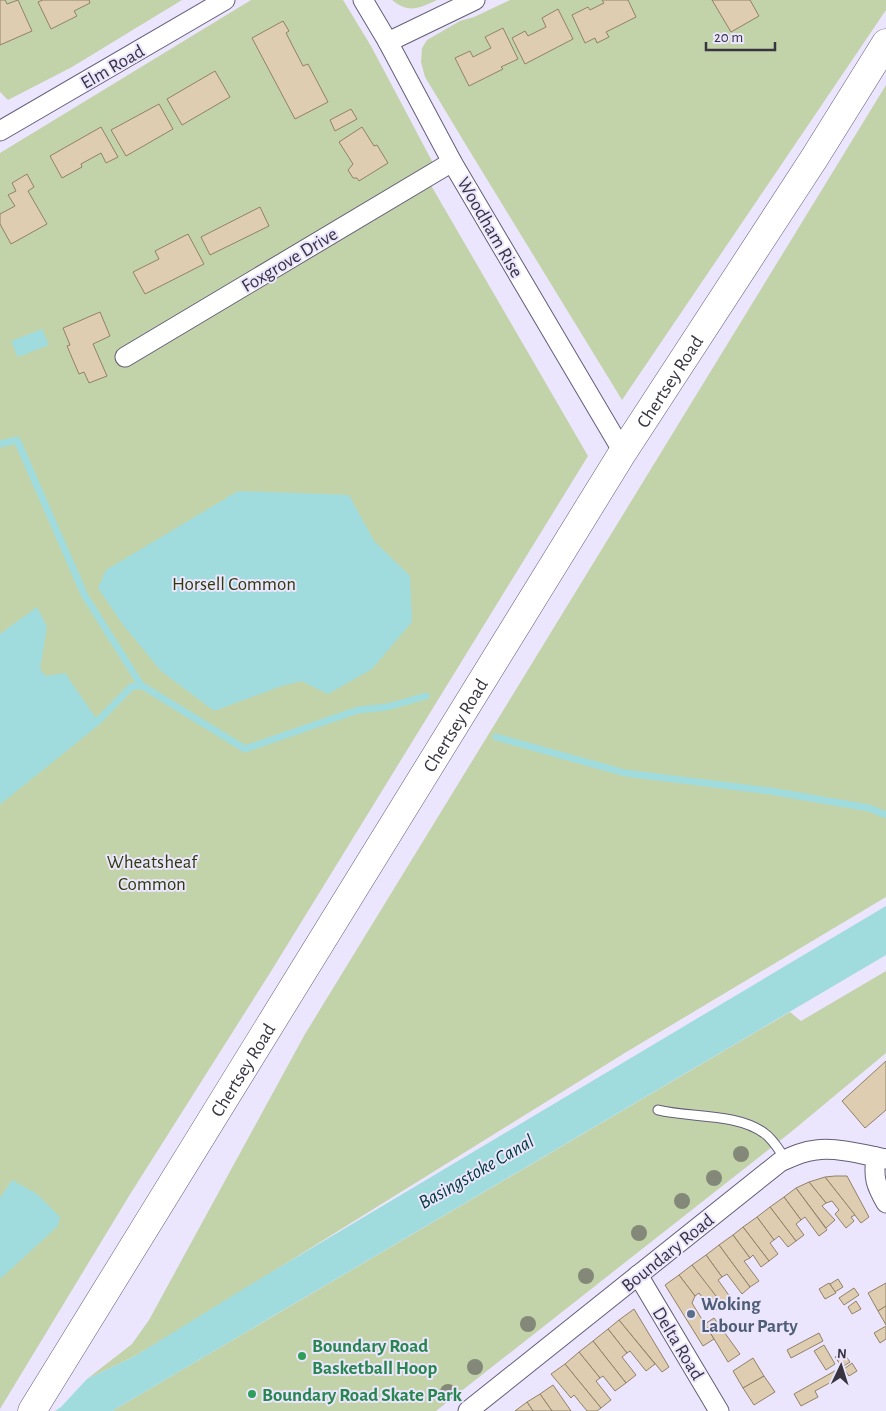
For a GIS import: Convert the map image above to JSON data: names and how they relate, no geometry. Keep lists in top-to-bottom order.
{
  "streets": {
    "main road": ["Chertsey Road"],
    "street": [
      "Elm Road",
      "Woodham Rise",
      "Foxgrove Drive",
      "Boundary Road",
      "Delta Road"
    ]
  },
  "crossings": [
    ["Woodham Rise", "Foxgrove Drive"],
    ["Woodham Rise", "Chertsey Road"],
    ["Boundary Road", "Delta Road"]
  ],
  "water": ["Basingstoke Canal"],
  "parks": ["Horsell Common", "Wheatsheaf Common"],
  "places": ["Woking Labour Party", "Boundary Road Basketball Hoop", "Boundary Road Skate Park"],
  "scale_bar": "20 m",
  "north": "top"
}
